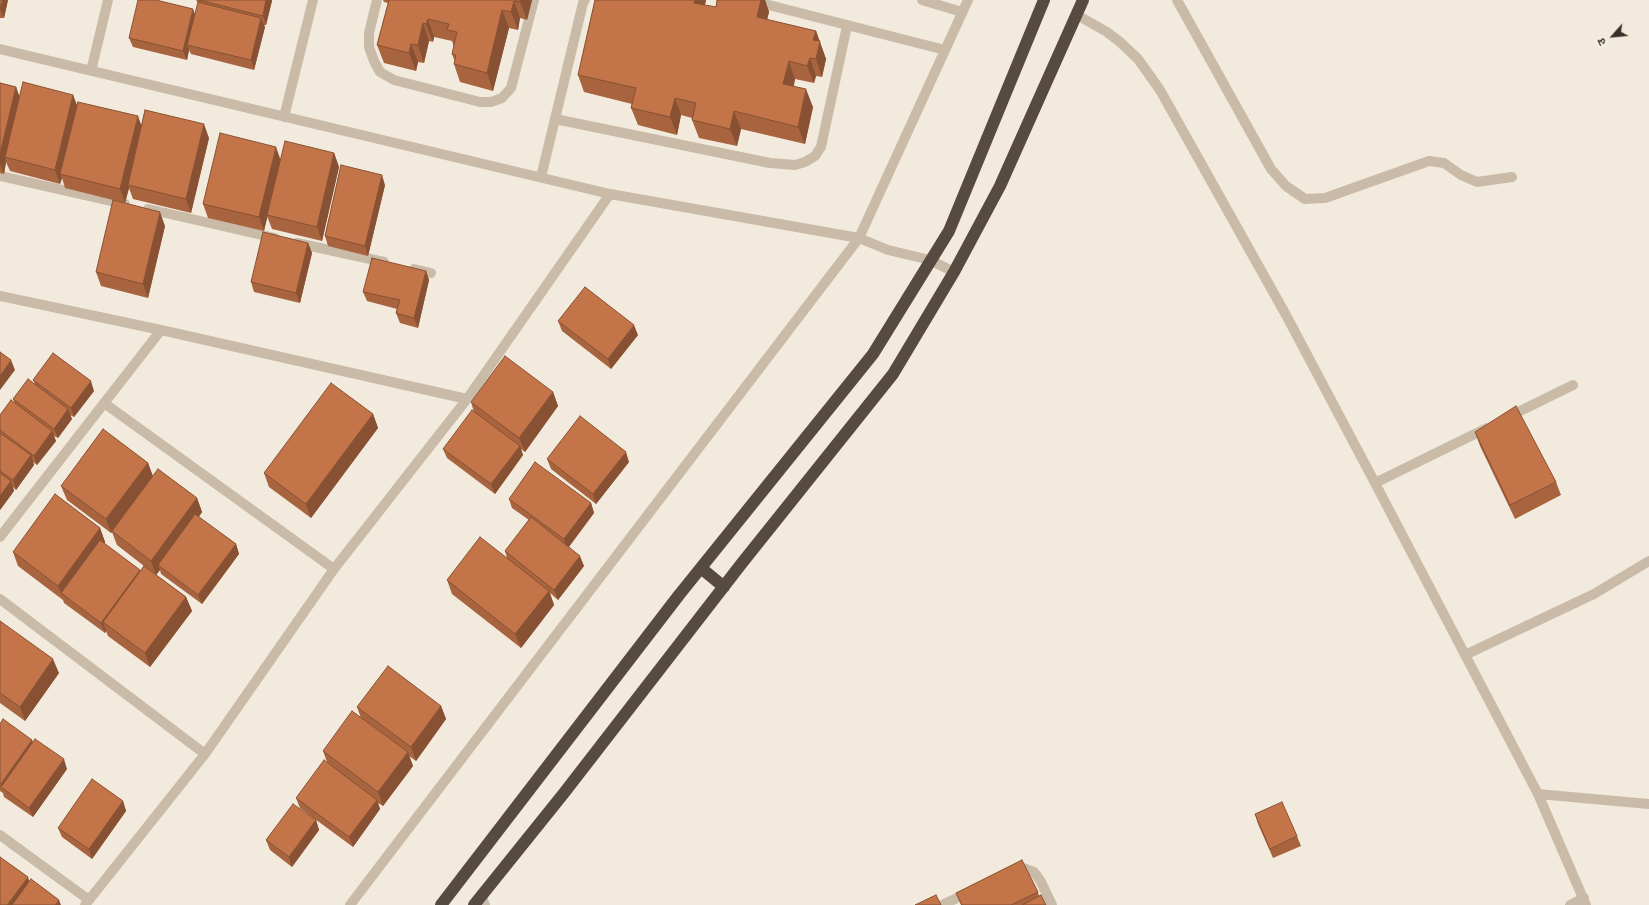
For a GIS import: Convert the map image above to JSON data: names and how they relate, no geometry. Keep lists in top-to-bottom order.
{
  "north": "bottom left"
}
